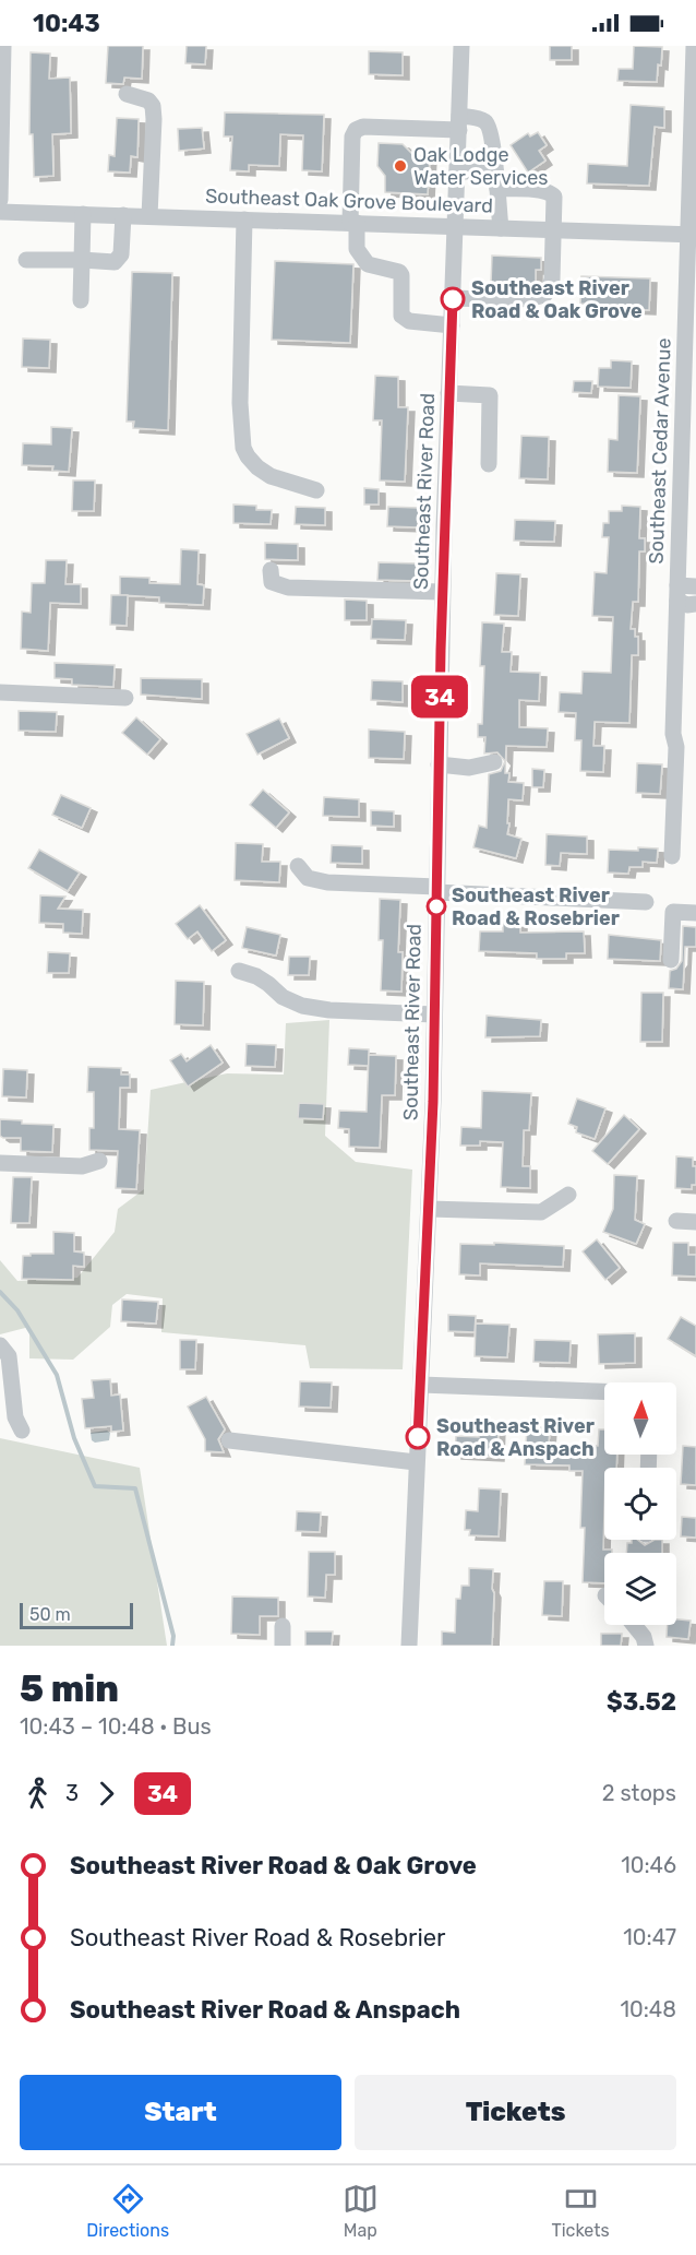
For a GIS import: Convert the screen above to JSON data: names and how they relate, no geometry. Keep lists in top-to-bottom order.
{
  "streets": {
    "street": ["Southeast Oak Grove Boulevard", "Southeast Cedar Avenue", "Southeast River Road"]
  },
  "crossings": [
    ["Southeast Oak Grove Boulevard", "Southeast Cedar Avenue"],
    ["Southeast Oak Grove Boulevard", "Southeast River Road"]
  ],
  "places": [
    "Oak Lodge Water Services",
    "Southeast River Road & Oak Grove",
    "Southeast River Road & Rosebrier",
    "Southeast River Road & Anspach"
  ],
  "lines": ["bus line 34"],
  "scale_bar": "50 m",
  "north": "top",
  "page": {
    "status": "10:43",
    "on_map": "34",
    "scale": "50 m",
    "heading": ["5 min", "10:43 – 10:48 · Bus", "$3.52"],
    "legs": ["3", "34", "2 stops"],
    "list": [
      {
        "name": "Southeast River Road & Oak Grove",
        "value": "10:46"
      },
      {
        "name": "Southeast River Road & Rosebrier",
        "value": "10:47"
      },
      {
        "name": "Southeast River Road & Anspach",
        "value": "10:48"
      }
    ],
    "buttons": ["Start", "Tickets"],
    "tabs": ["Directions", "Map", "Tickets"]
  }
}
